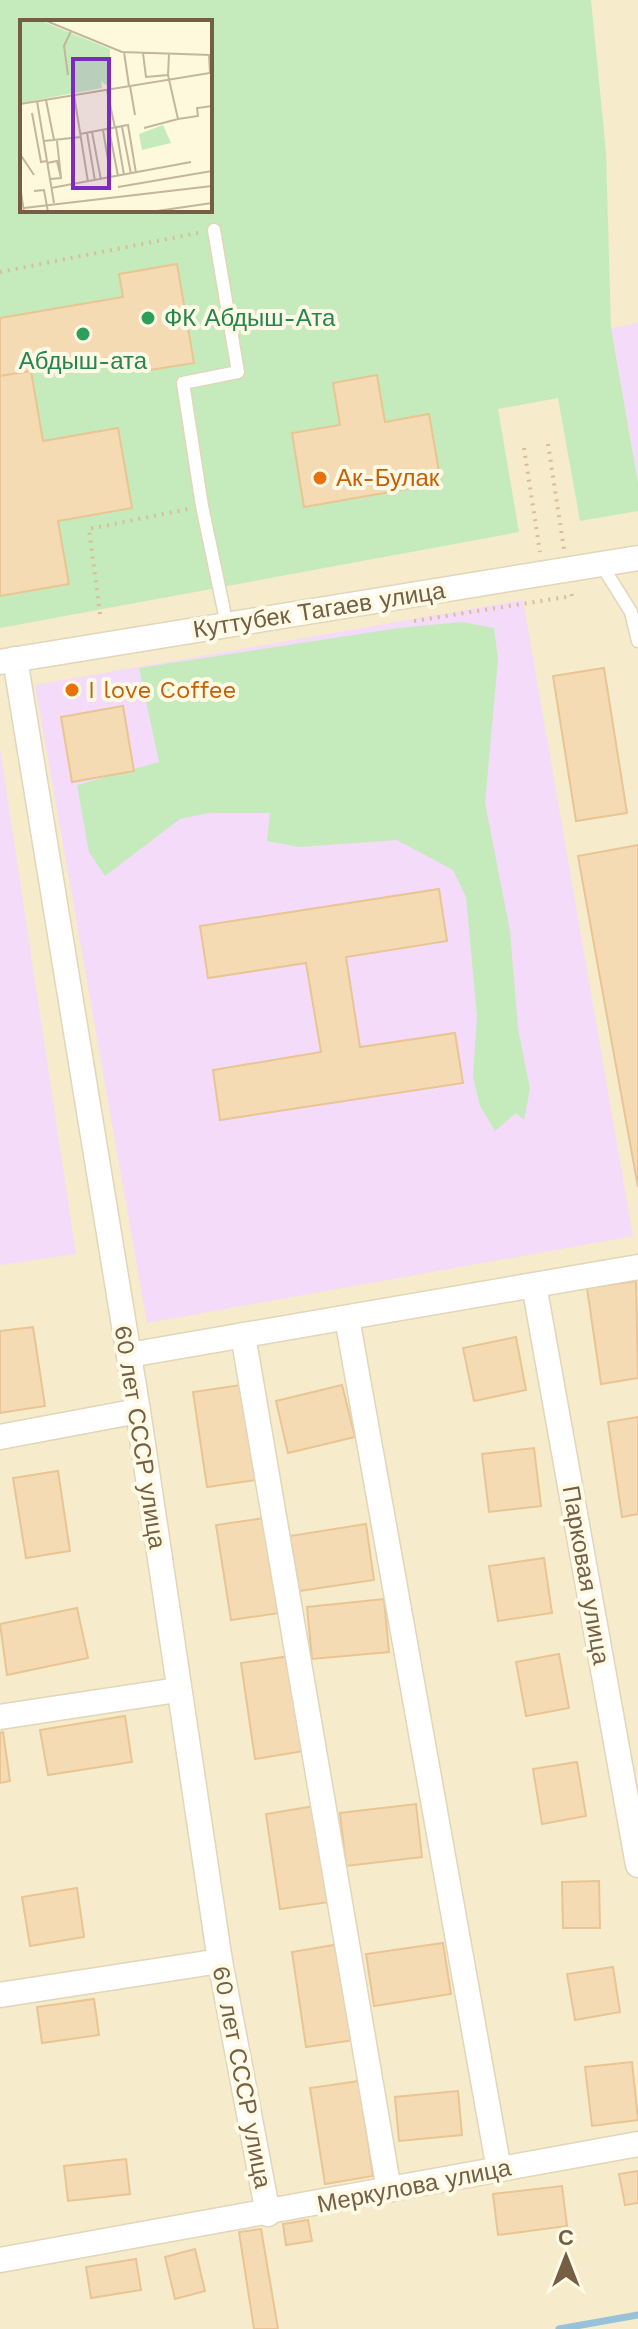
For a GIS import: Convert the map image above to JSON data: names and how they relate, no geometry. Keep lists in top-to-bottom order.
{
  "streets": {
    "street": [
      "Куттубек Тагаев улица",
      "60 лет СССР улица",
      "Парковая улица",
      "Меркулова улица"
    ]
  },
  "crossings": [
    ["Куттубек Тагаев улица", "60 лет СССР улица"],
    ["60 лет СССР улица", "Меркулова улица"]
  ],
  "places": [
    "ФК Абдыш-Ата",
    "Абдыш-ата",
    "Ак-Булак",
    "I love Coffee"
  ],
  "north": "top"
}
